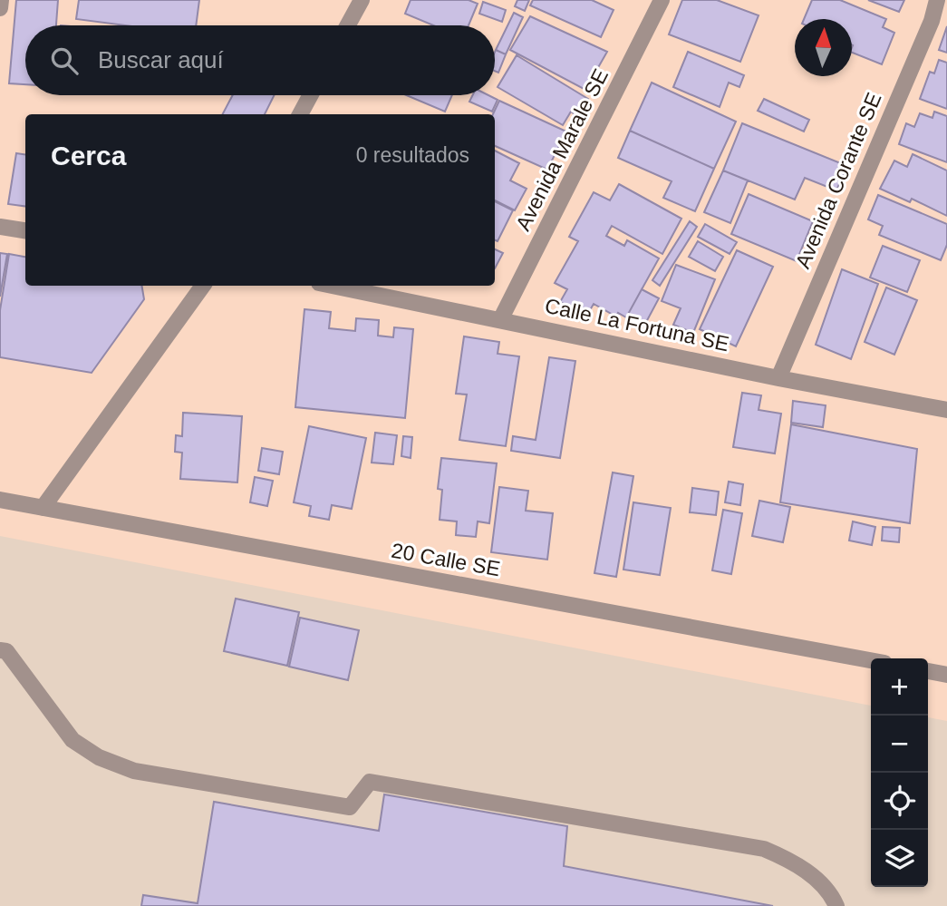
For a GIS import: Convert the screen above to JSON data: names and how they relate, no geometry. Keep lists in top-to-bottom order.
{
  "streets": {
    "street": [
      "Avenida Marale SE",
      "Avenida Corante SE",
      "Calle La Fortuna SE",
      "20 Calle SE"
    ]
  },
  "crossings": [
    ["Avenida Marale SE", "Calle La Fortuna SE"],
    ["Avenida Corante SE", "Calle La Fortuna SE"]
  ],
  "north": "top",
  "page": {
    "search": "Buscar aquí",
    "heading": ["Cerca", "0 resultados"],
    "map_buttons": ["+", "−"]
  }
}
